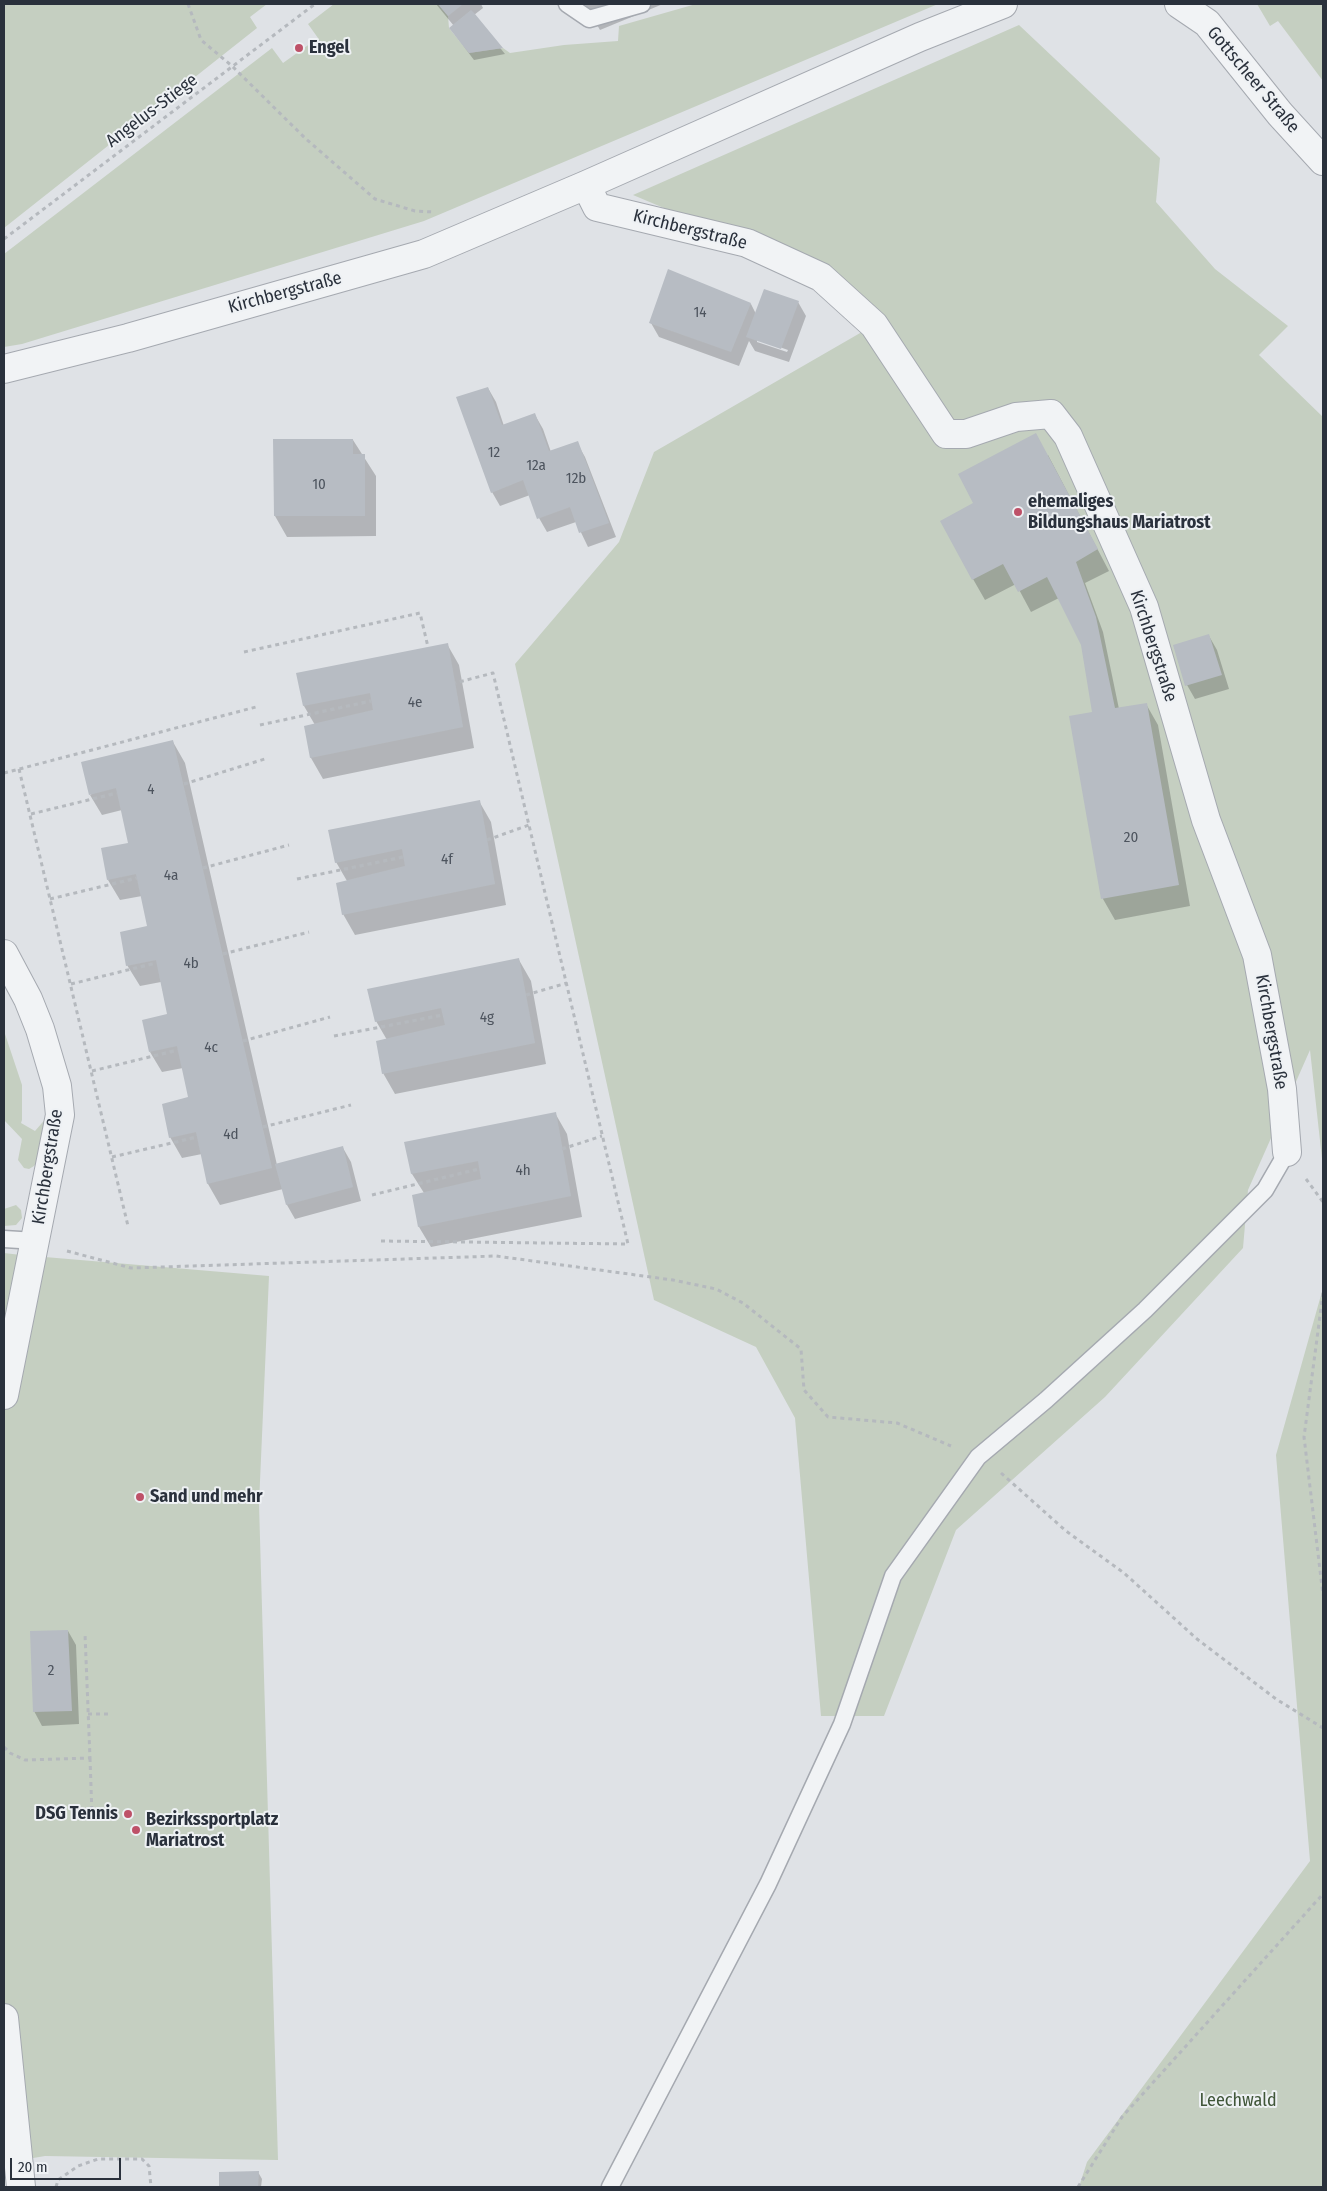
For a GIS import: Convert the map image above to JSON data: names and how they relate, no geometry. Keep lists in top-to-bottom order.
{
  "streets": {
    "street": ["Gottscheer Straße", "Kirchbergstraße"],
    "path": ["Angelus-Stiege"]
  },
  "parks": ["Leechwald"],
  "places": [
    "Engel",
    "ehemaliges Bildungshaus Mariatrost",
    "Sand und mehr",
    "DSG Tennis",
    "Bezirkssportplatz Mariatrost"
  ],
  "house_numbers": [
    "14",
    "12",
    "12a",
    "12b",
    "10",
    "4e",
    "4",
    "20",
    "4f",
    "4a",
    "4b",
    "4g",
    "4c",
    "4d",
    "4h",
    "2"
  ],
  "scale_bar": "20 m"
}
